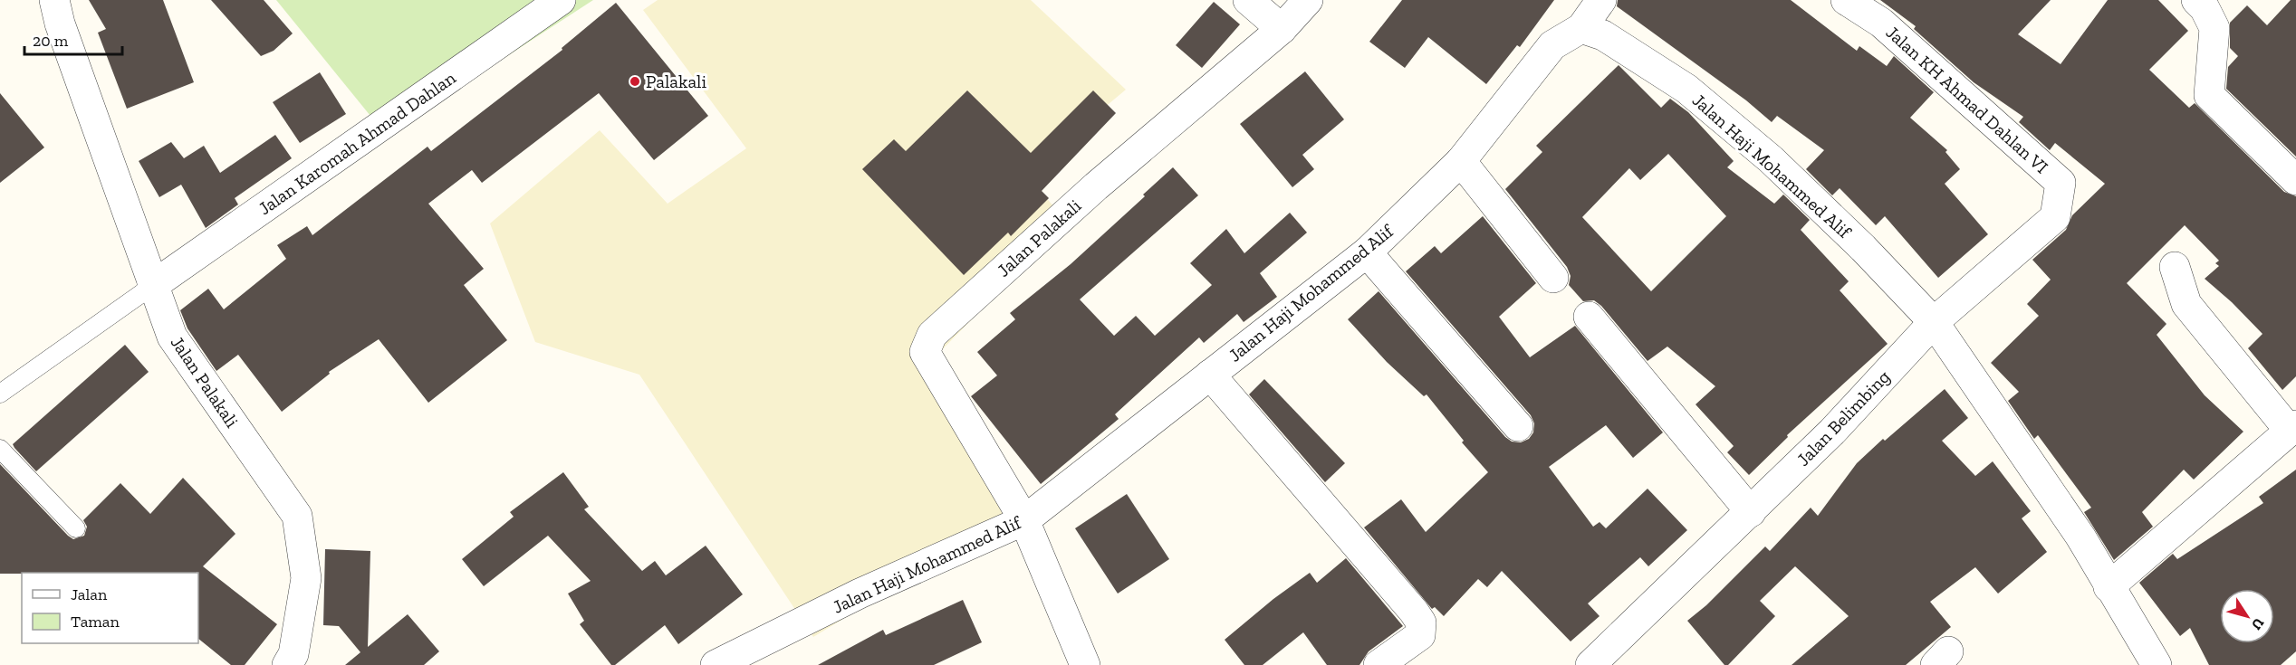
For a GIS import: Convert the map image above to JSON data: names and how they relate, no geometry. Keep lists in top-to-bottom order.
{
  "streets": {
    "street": [
      "Jalan KH Ahmad Dahlan VI",
      "Jalan Karomah Ahmad Dahlan",
      "Jalan Haji Mohammed Alif",
      "Jalan Palakali",
      "Jalan Belimbing"
    ]
  },
  "crossings": [
    ["Jalan KH Ahmad Dahlan VI", "Jalan Haji Mohammed Alif"],
    ["Jalan KH Ahmad Dahlan VI", "Jalan Belimbing"],
    ["Jalan Karomah Ahmad Dahlan", "Jalan Palakali"],
    ["Jalan Haji Mohammed Alif", "Jalan Palakali"],
    ["Jalan Haji Mohammed Alif", "Jalan Belimbing"]
  ],
  "places": ["Palakali"],
  "legend": ["Jalan", "Taman"],
  "scale_bar": "20 m",
  "north": "bottom right"
}
